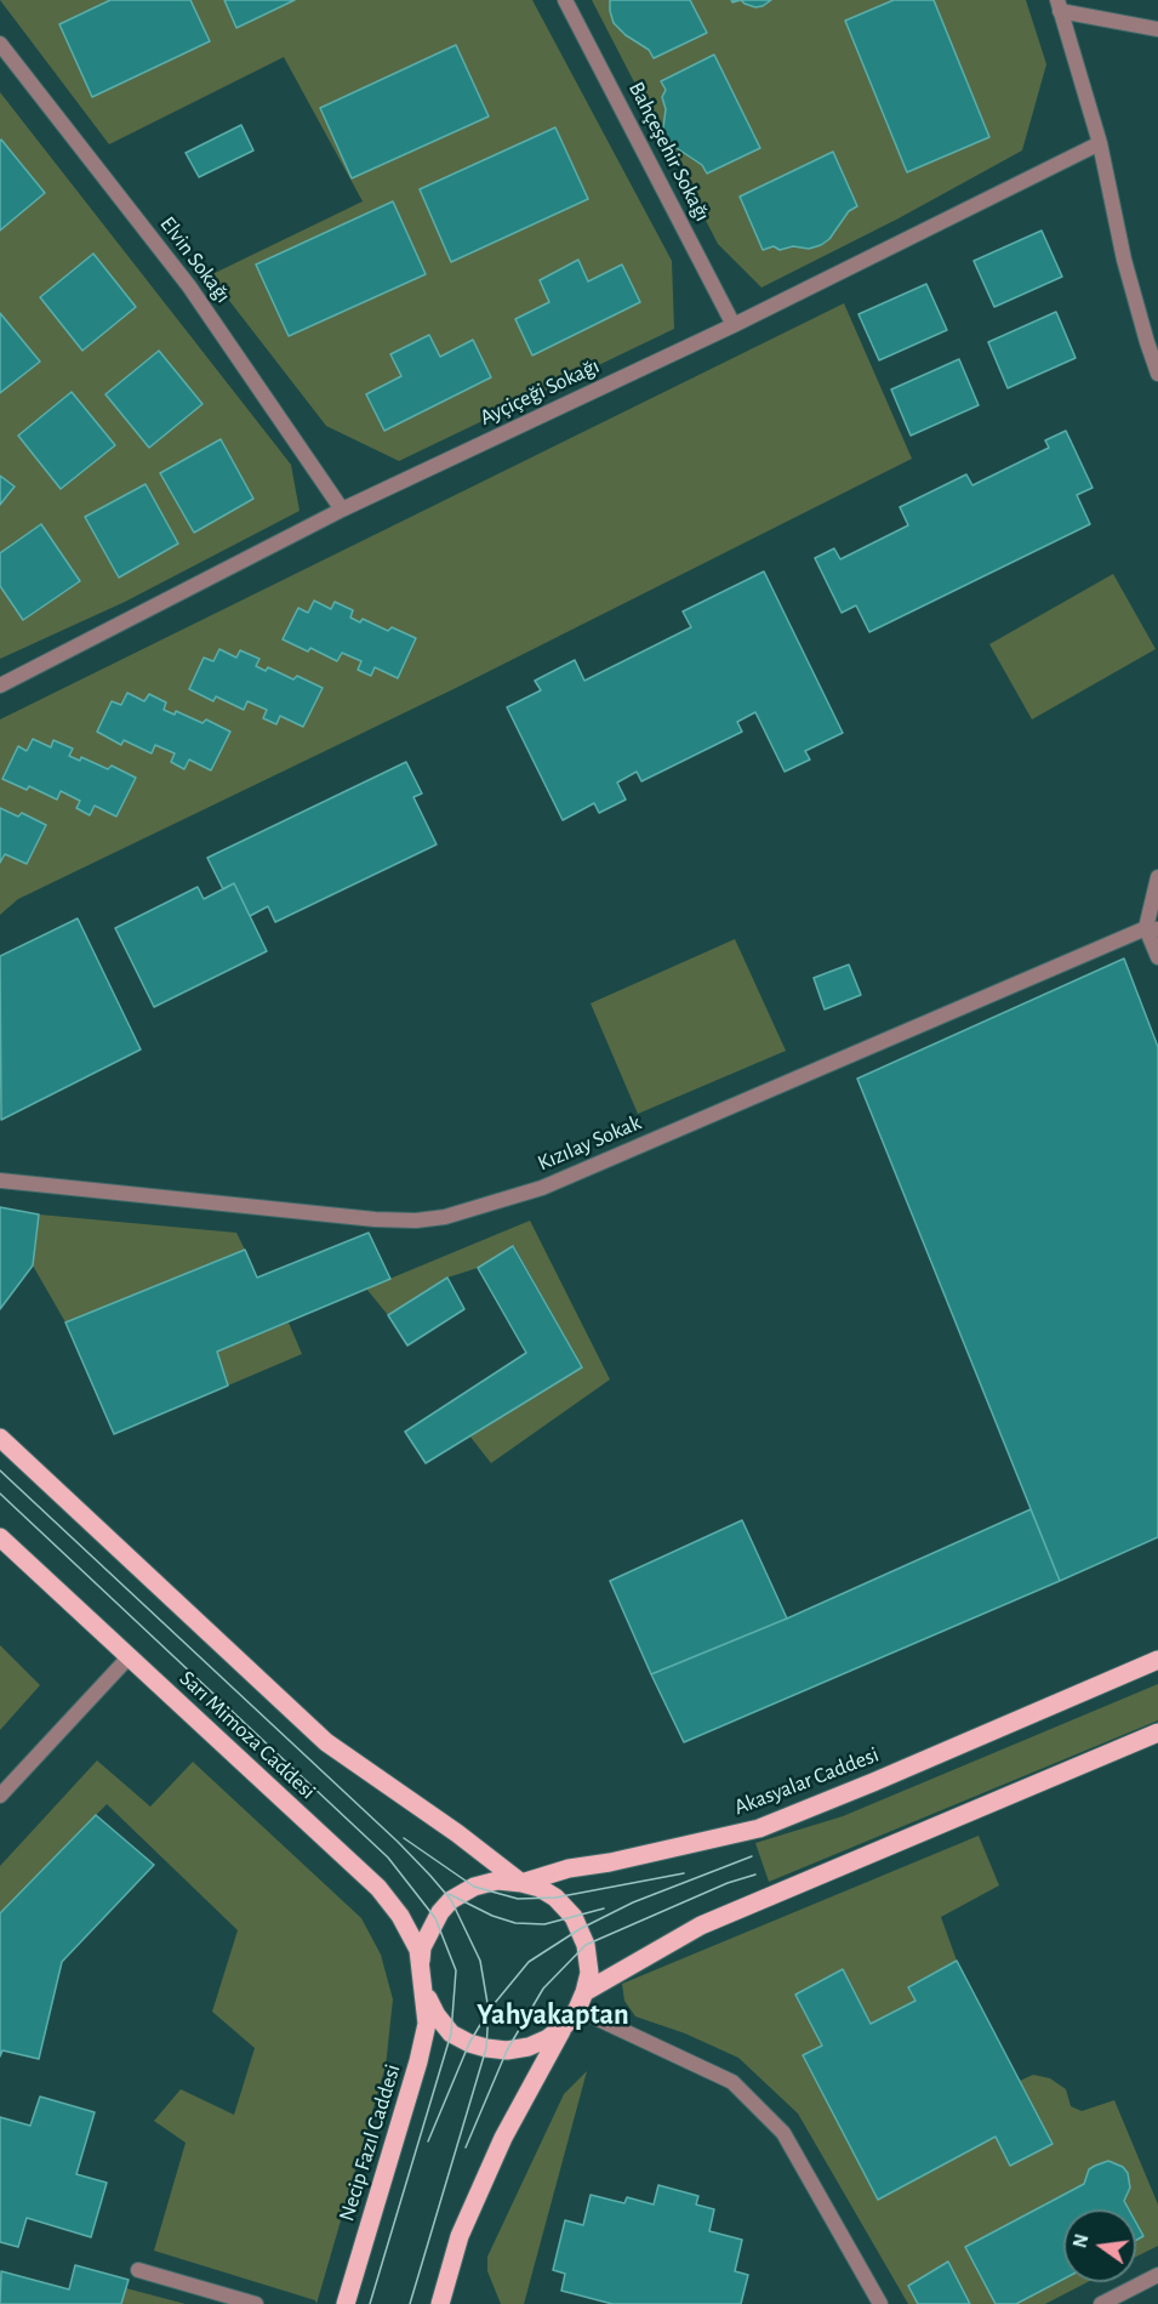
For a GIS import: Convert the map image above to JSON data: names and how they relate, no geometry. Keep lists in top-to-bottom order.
{
  "streets": {
    "main road": ["Sarı Mimoza Caddesi", "Akasyalar Caddesi", "Necip Fazıl Caddesi"],
    "street": [
      "Bahçeşehir Sokağı",
      "Elvin Sokağı",
      "Ayçiçeği Sokağı",
      "Kızılay Sokak"
    ]
  },
  "crossings": [
    ["Bahçeşehir Sokağı", "Ayçiçeği Sokağı"],
    ["Elvin Sokağı", "Ayçiçeği Sokağı"],
    ["Sarı Mimoza Caddesi", "Akasyalar Caddesi"],
    ["Sarı Mimoza Caddesi", "Necip Fazıl Caddesi"],
    ["Akasyalar Caddesi", "Necip Fazıl Caddesi"]
  ],
  "districts": ["Yahyakaptan"],
  "north": "left"
}
